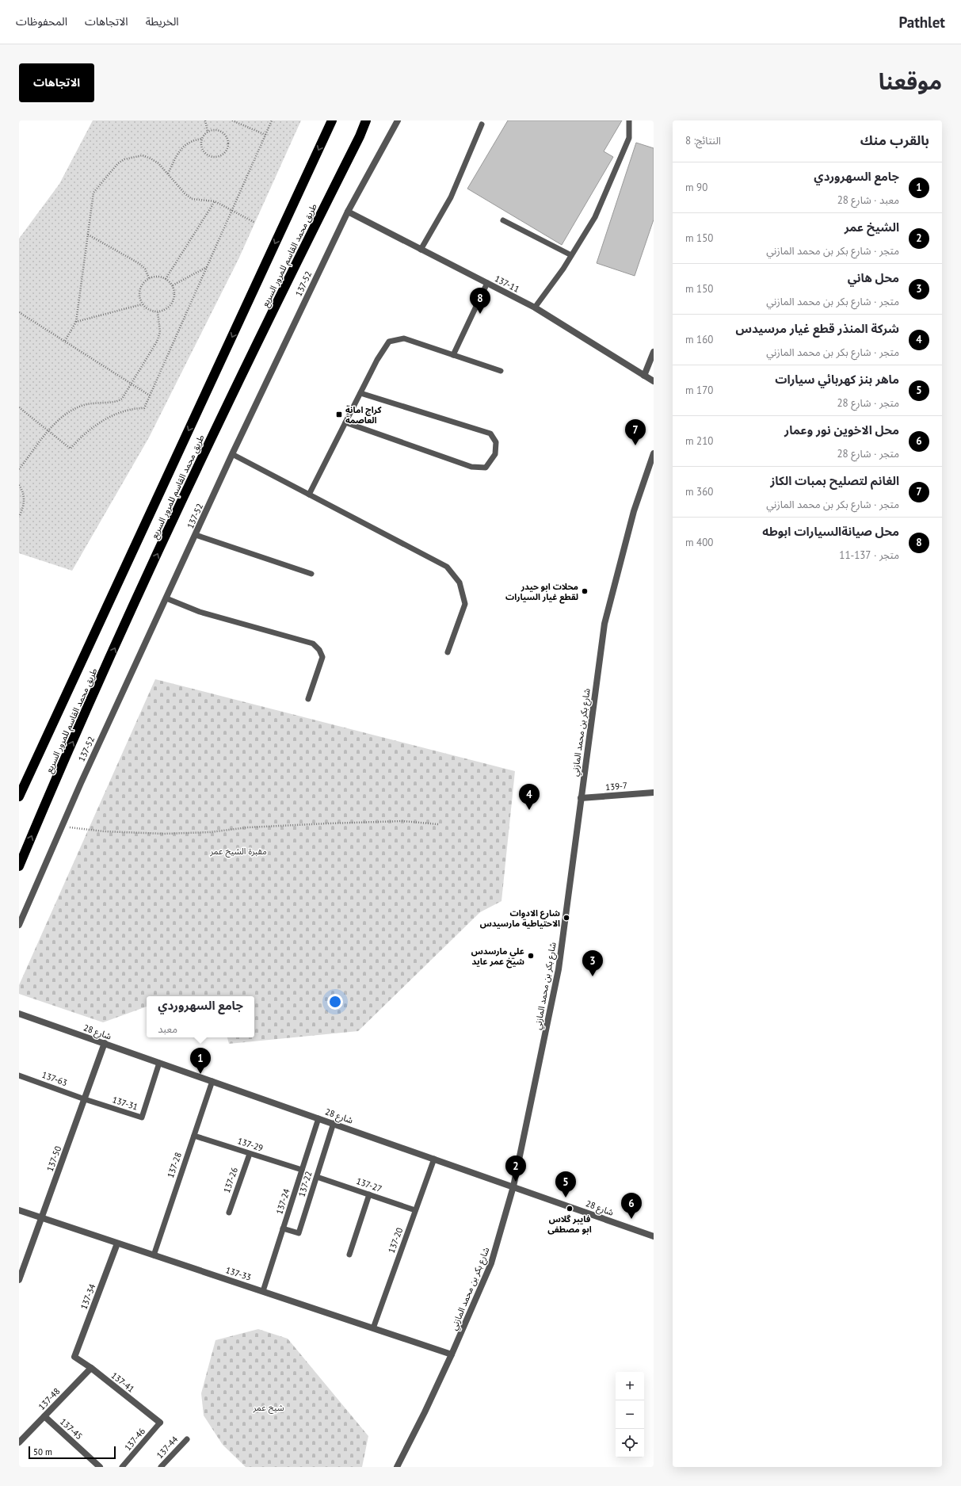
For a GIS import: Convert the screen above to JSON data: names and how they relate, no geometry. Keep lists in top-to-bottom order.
{
  "streets": {
    "highway": ["طريق محمد القاسم للمرور السريع"],
    "street": [
      "137-52",
      "137-11",
      "شارع بكر بن محمد المازني",
      "139-7",
      "شارع 28",
      "137-50",
      "137-33",
      "137-34",
      "137-41",
      "137-48",
      "137-45"
    ],
    "lane": [
      "137-63",
      "137-31",
      "137-29",
      "137-28",
      "137-26",
      "137-22",
      "137-27",
      "137-24",
      "137-20",
      "137-46",
      "137-44"
    ]
  },
  "crossings": [
    ["137-52", "137-11"],
    ["شارع بكر بن محمد المازني", "139-7"],
    ["شارع بكر بن محمد المازني", "شارع 28"],
    ["شارع بكر بن محمد المازني", "137-33"],
    ["شارع 28", "137-31"],
    ["شارع 28", "137-50"],
    ["شارع 28", "137-28"],
    ["شارع 28", "137-22"],
    ["شارع 28", "137-24"],
    ["شارع 28", "137-20"],
    ["137-63", "137-31"],
    ["137-63", "137-50"],
    ["137-31", "137-50"],
    ["137-29", "137-28"],
    ["137-29", "137-26"],
    ["137-29", "137-24"],
    ["137-50", "137-33"],
    ["137-28", "137-33"],
    ["137-22", "137-27"],
    ["137-22", "137-24"],
    ["137-27", "137-20"],
    ["137-24", "137-33"],
    ["137-20", "137-33"],
    ["137-33", "137-34"],
    ["137-34", "137-41"],
    ["137-41", "137-48"],
    ["137-41", "137-46"],
    ["137-48", "137-45"]
  ],
  "parks": ["مقبرة الشيخ عمر", "شيخ عمر"],
  "places": {
    "transit": ["كراج امانة العاصمة"],
    "other": [
      "محلات ابو حيدر لقطع غيار السيارات",
      "شارع الادوات الاحتياطية مارسيدس",
      "علي مارسدس شيخ عمر عايد",
      "فايبر گلاس ابو مصطفى"
    ]
  },
  "scale_bar": "50 m",
  "page": {
    "header": "Pathlet",
    "nav": ["الخريطة", "الاتجاهات", "المحفوظات"],
    "title": "موقعنا",
    "buttons": "الاتجاهات",
    "heading": ["بالقرب منك", "النتائج: 8"],
    "list": [
      {
        "mark": "1",
        "name": "جامع السهروردي",
        "note": "معبد · شارع 28",
        "value": "90 m"
      },
      {
        "mark": "2",
        "name": "الشيخ عمر",
        "note": "متجر · شارع بكر بن محمد المازني",
        "value": "150 m"
      },
      {
        "mark": "3",
        "name": "محل هاني",
        "note": "متجر · شارع بكر بن محمد المازني",
        "value": "150 m"
      },
      {
        "mark": "4",
        "name": "شركة المنذر قطع غيار مرسيدس",
        "note": "متجر · شارع بكر بن محمد المازني",
        "value": "160 m"
      },
      {
        "mark": "5",
        "name": "ماهر بنز كهربائي سيارات",
        "note": "متجر · شارع 28",
        "value": "170 m"
      },
      {
        "mark": "6",
        "name": "محل الاخوين نور وعمار",
        "note": "متجر · شارع 28",
        "value": "210 m"
      },
      {
        "mark": "7",
        "name": "الغانم لتصليح بمبات الكاز",
        "note": "متجر · شارع بكر بن محمد المازني",
        "value": "360 m"
      },
      {
        "mark": "8",
        "name": "محل صيانةالسيارات ابوطه",
        "note": "متجر · 137-11",
        "value": "400 m"
      }
    ],
    "pins": [
      "8",
      "7",
      "4",
      "3",
      "1",
      "2",
      "5",
      "6"
    ],
    "popup": ["جامع السهروردي", "معبد"],
    "map_buttons": ["+", "−"],
    "scale": "50 m"
  }
}
